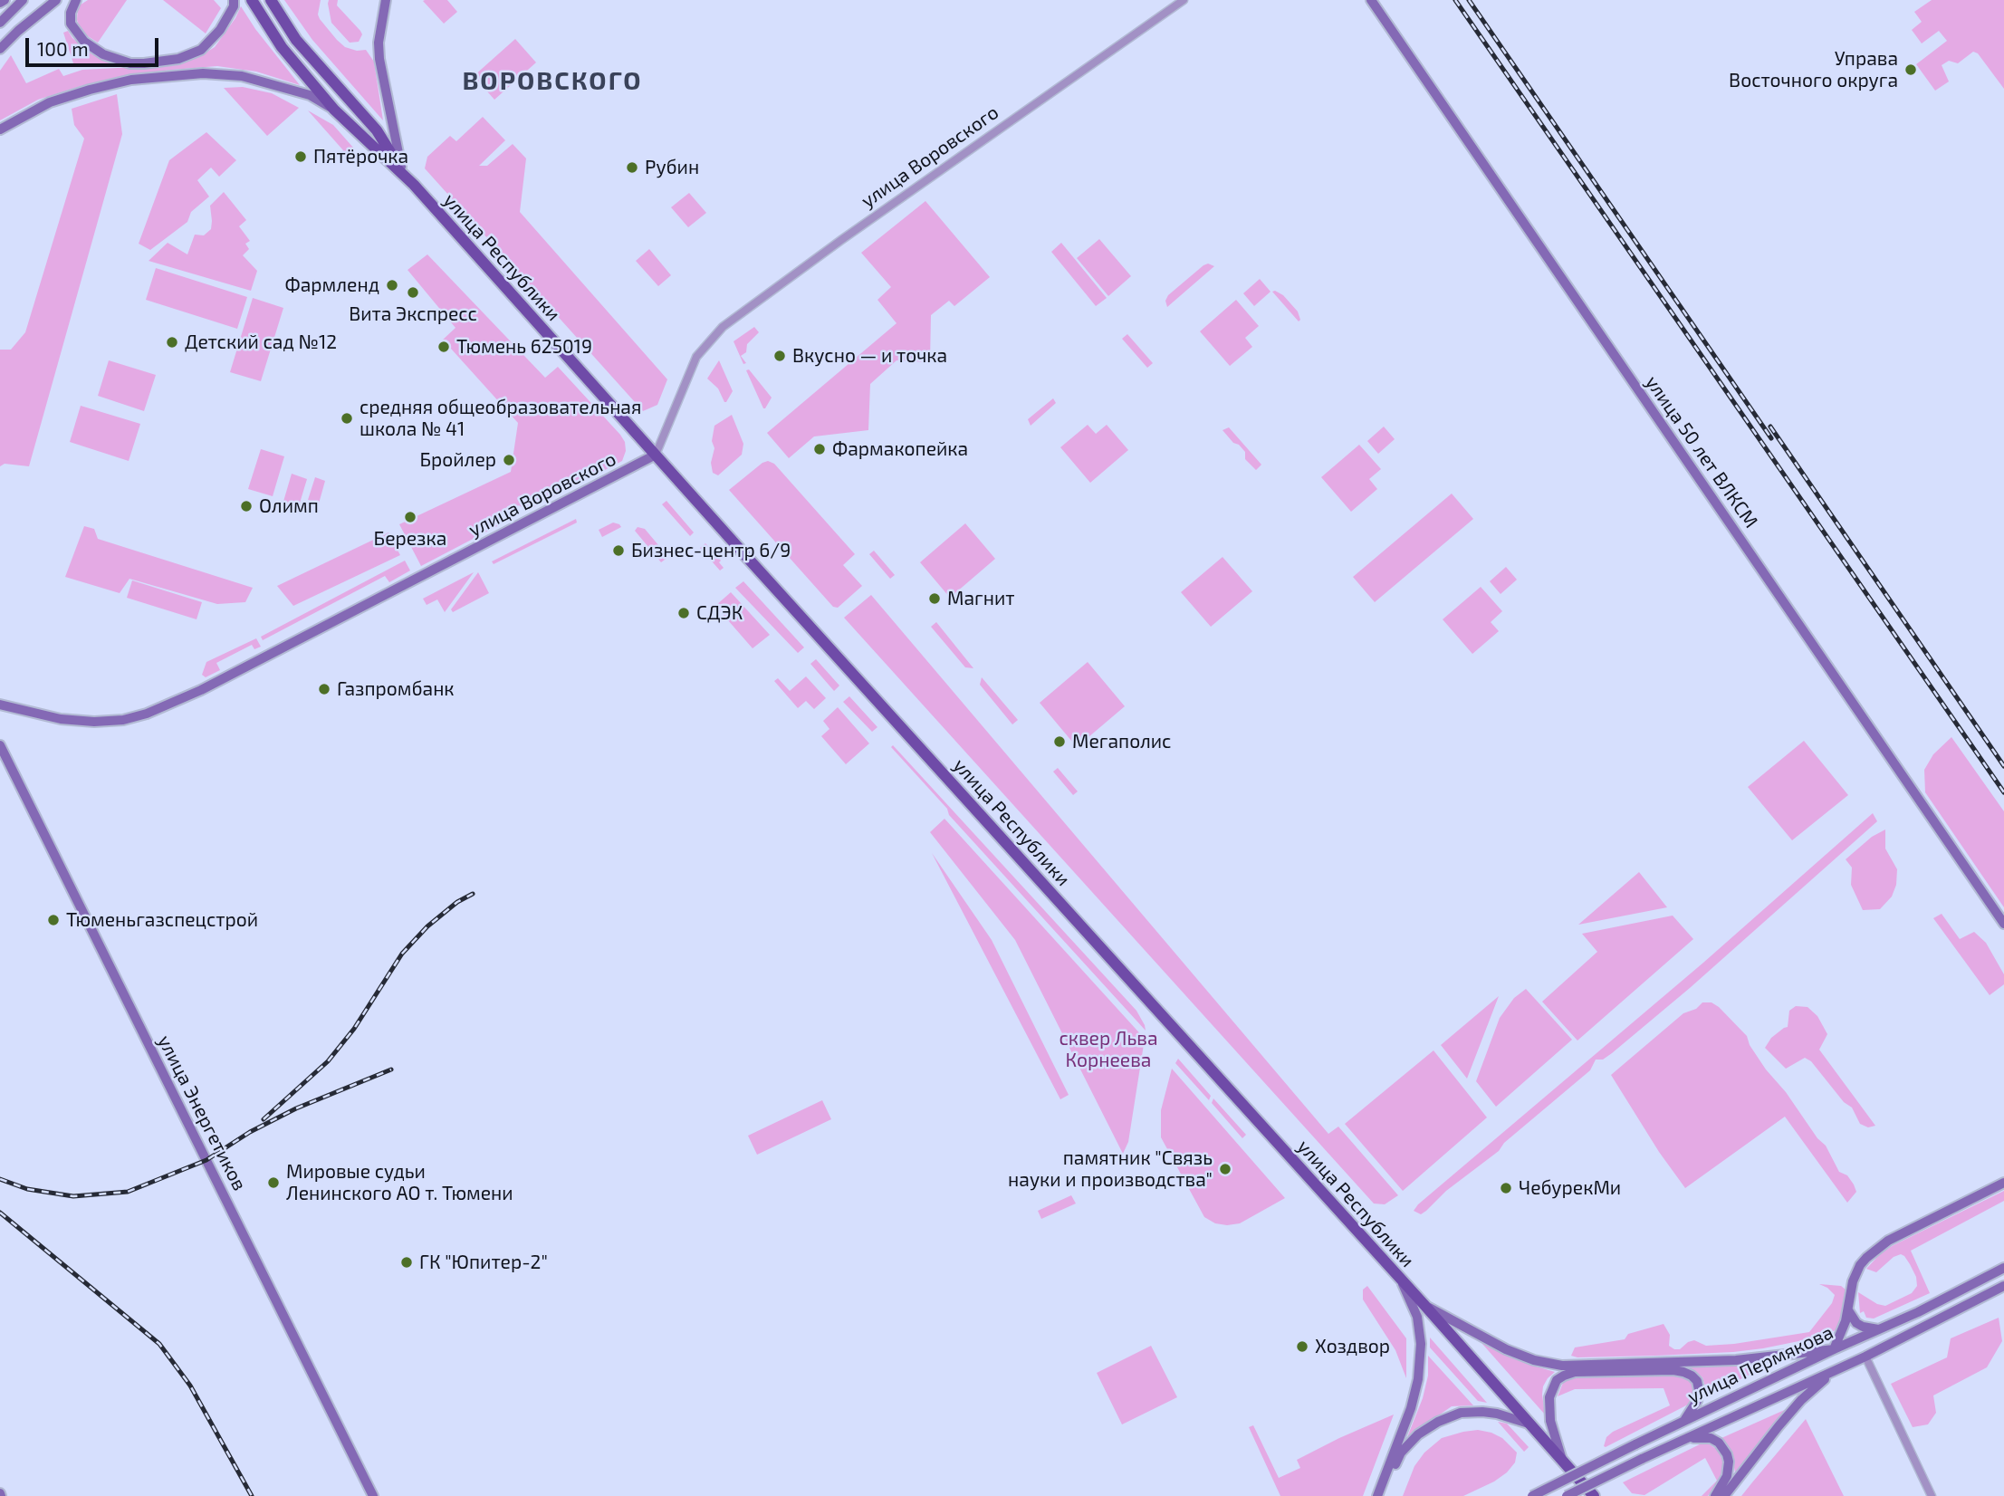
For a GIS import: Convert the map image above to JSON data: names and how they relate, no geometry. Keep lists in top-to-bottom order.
{
  "streets": {
    "main road": [
      "улица Воровского",
      "улица Республики",
      "улица 50 лет ВЛКСМ",
      "улица Энергетиков",
      "улица Пермякова"
    ]
  },
  "crossings": [
    ["улица Воровского", "улица Республики"]
  ],
  "districts": ["ВОРОВСКОГО"],
  "parks": ["сквер Льва Корнеева"],
  "places": [
    "Управа Восточного округа",
    "Пятёрочка",
    "Рубин",
    "Фармленд",
    "Вита Экспресс",
    "Детский сад №12",
    "Тюмень 625019",
    "Вкусно — и точка",
    "средняя общеобразовательная школа № 41",
    "Фармакопейка",
    "Бройлер",
    "Олимп",
    "Березка",
    "Бизнес-центр 6/9",
    "Магнит",
    "СДЭК",
    "Газпромбанк",
    "Мегаполис",
    "Тюменьгазспецстрой",
    "памятник \"Связь науки и производства\"",
    "Мировые судьи Ленинского АО т. Тюмени",
    "ЧебурекМи",
    "ГК \"Юпитер-2\"",
    "Хоздвор"
  ],
  "scale_bar": "100 m"
}
